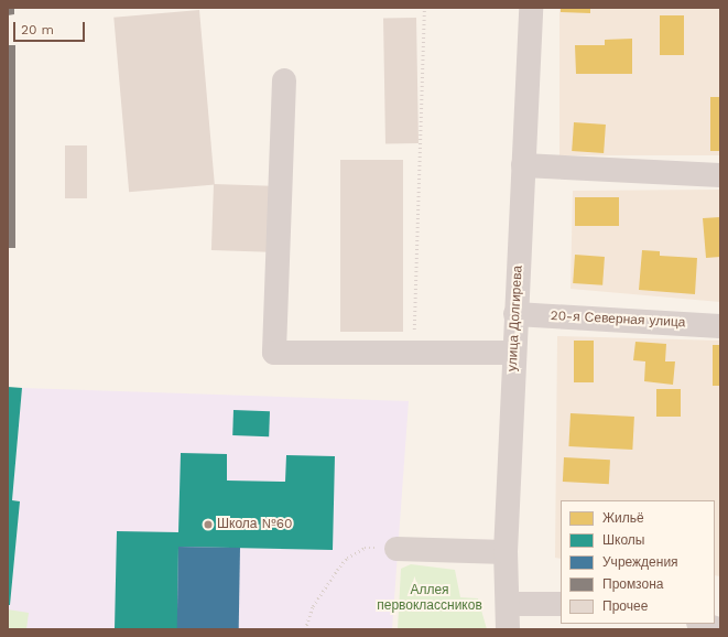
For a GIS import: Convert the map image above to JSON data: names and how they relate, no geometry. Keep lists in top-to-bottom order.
{
  "streets": {
    "street": ["улица Долгирева", "20-я Северная улица"]
  },
  "crossings": [
    ["улица Долгирева", "20-я Северная улица"]
  ],
  "parks": ["Аллея первоклассников"],
  "places": ["Школа №60"],
  "legend": [
    "Жильё",
    "Школы",
    "Учреждения",
    "Промзона",
    "Прочее"
  ],
  "scale_bar": "20 m"
}
